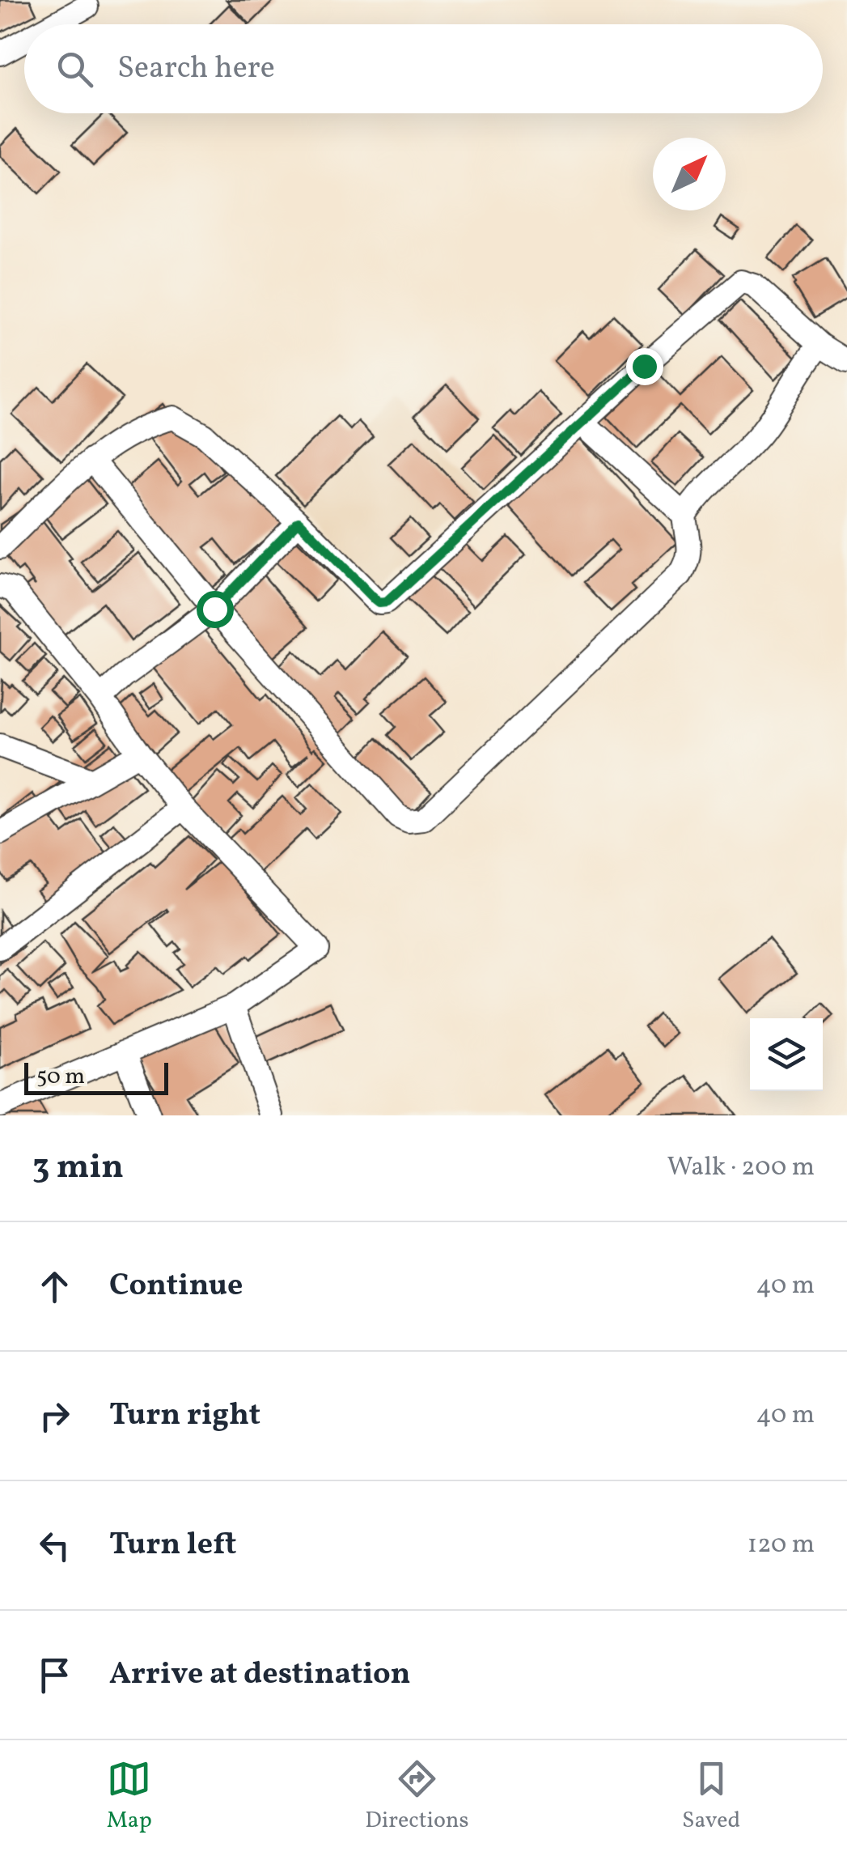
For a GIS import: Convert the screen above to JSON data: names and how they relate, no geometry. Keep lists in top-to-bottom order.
{
  "scale_bar": "50 m",
  "north": "top right",
  "page": {
    "search": "Search here",
    "scale": "50 m",
    "heading": ["3 min", "Walk · 200 m"],
    "list": [
      ["Continue", "40 m"],
      ["Turn right", "40 m"],
      ["Turn left", "120 m"],
      "Arrive at destination"
    ],
    "nav": ["Map", "Directions", "Saved"]
  }
}
